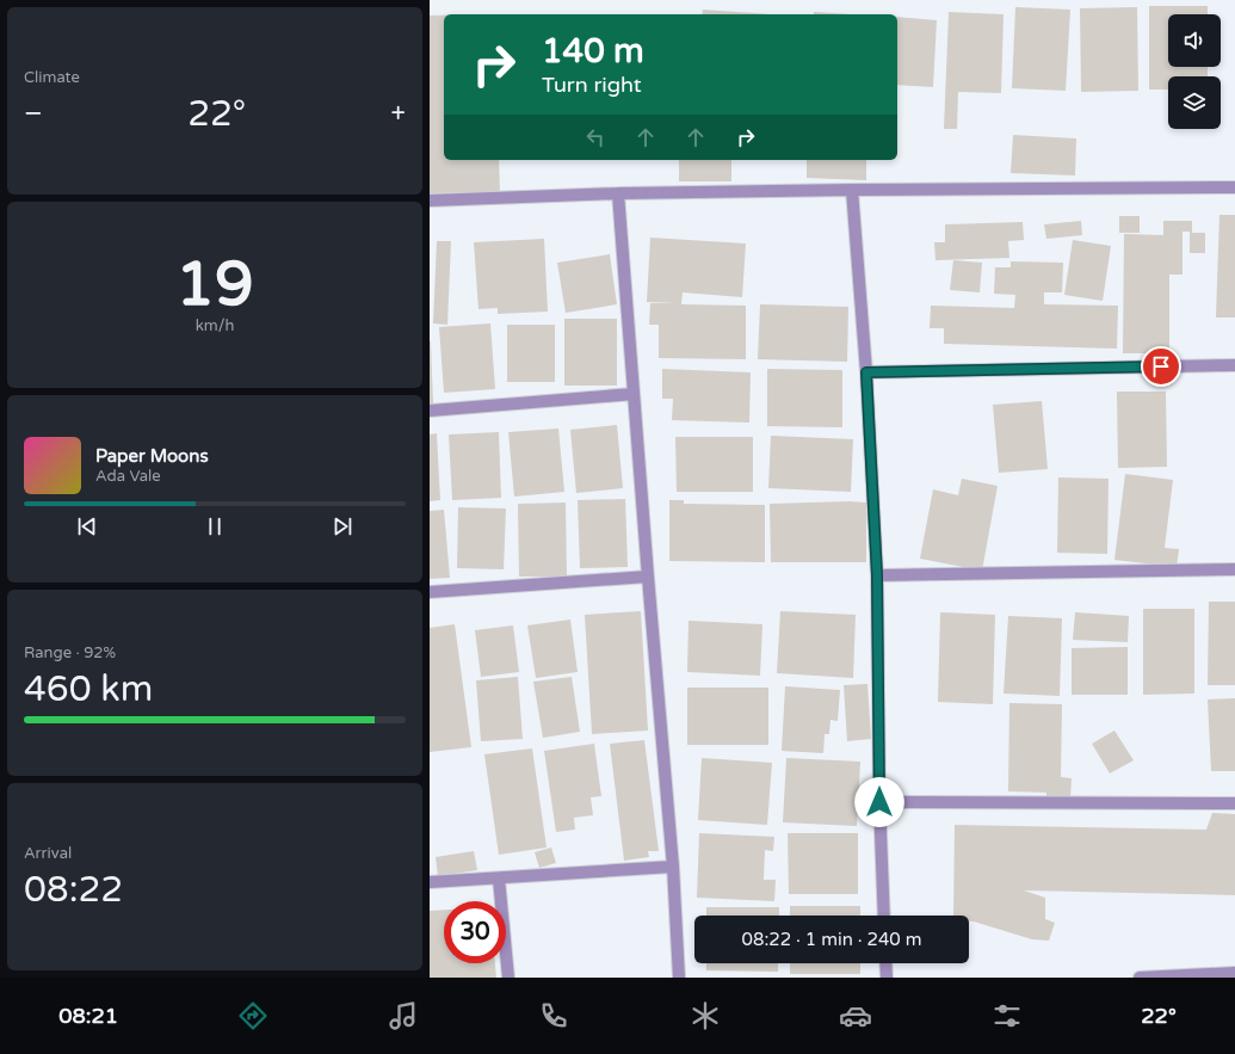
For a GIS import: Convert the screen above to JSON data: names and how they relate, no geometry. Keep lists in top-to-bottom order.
{
  "page": {
    "tile": [
      "Climate",
      ["19", "km/h"],
      ["Range · 92%", "460 km"],
      ["Arrival", "08:22"]
    ],
    "turn": ["140 m", "Turn right"],
    "heat": ["−", "22°", "+"],
    "song": ["Paper Moons", "Ada Vale"],
    "limit": "30",
    "trip": "08:22 · 1 min · 240 m",
    "tabs": ["08:21", "22°"]
  }
}
